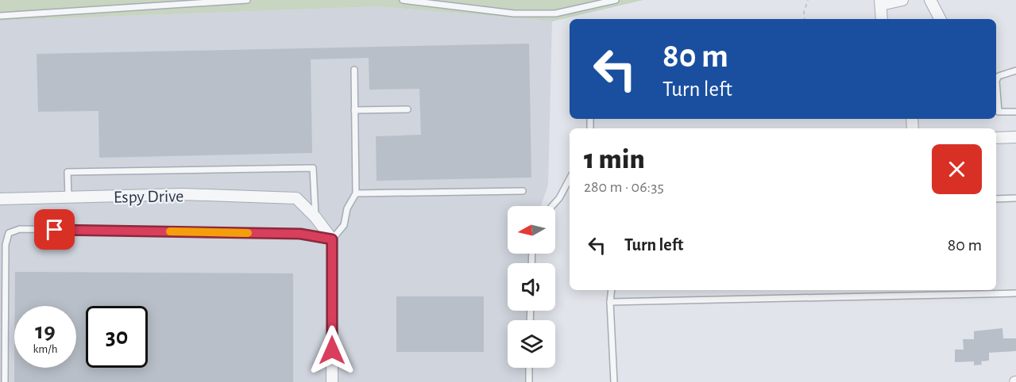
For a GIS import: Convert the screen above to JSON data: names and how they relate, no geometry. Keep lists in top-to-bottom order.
{
  "streets": {
    "street": ["Espy Drive"]
  },
  "north": "left",
  "page": {
    "turn": ["80 m", "Turn left"],
    "heading": ["1 min", "280 m · 06:35"],
    "list": [
      {
        "name": "Turn left",
        "value": "80 m"
      }
    ],
    "speed": "19 km/h",
    "limit": "30"
  }
}
